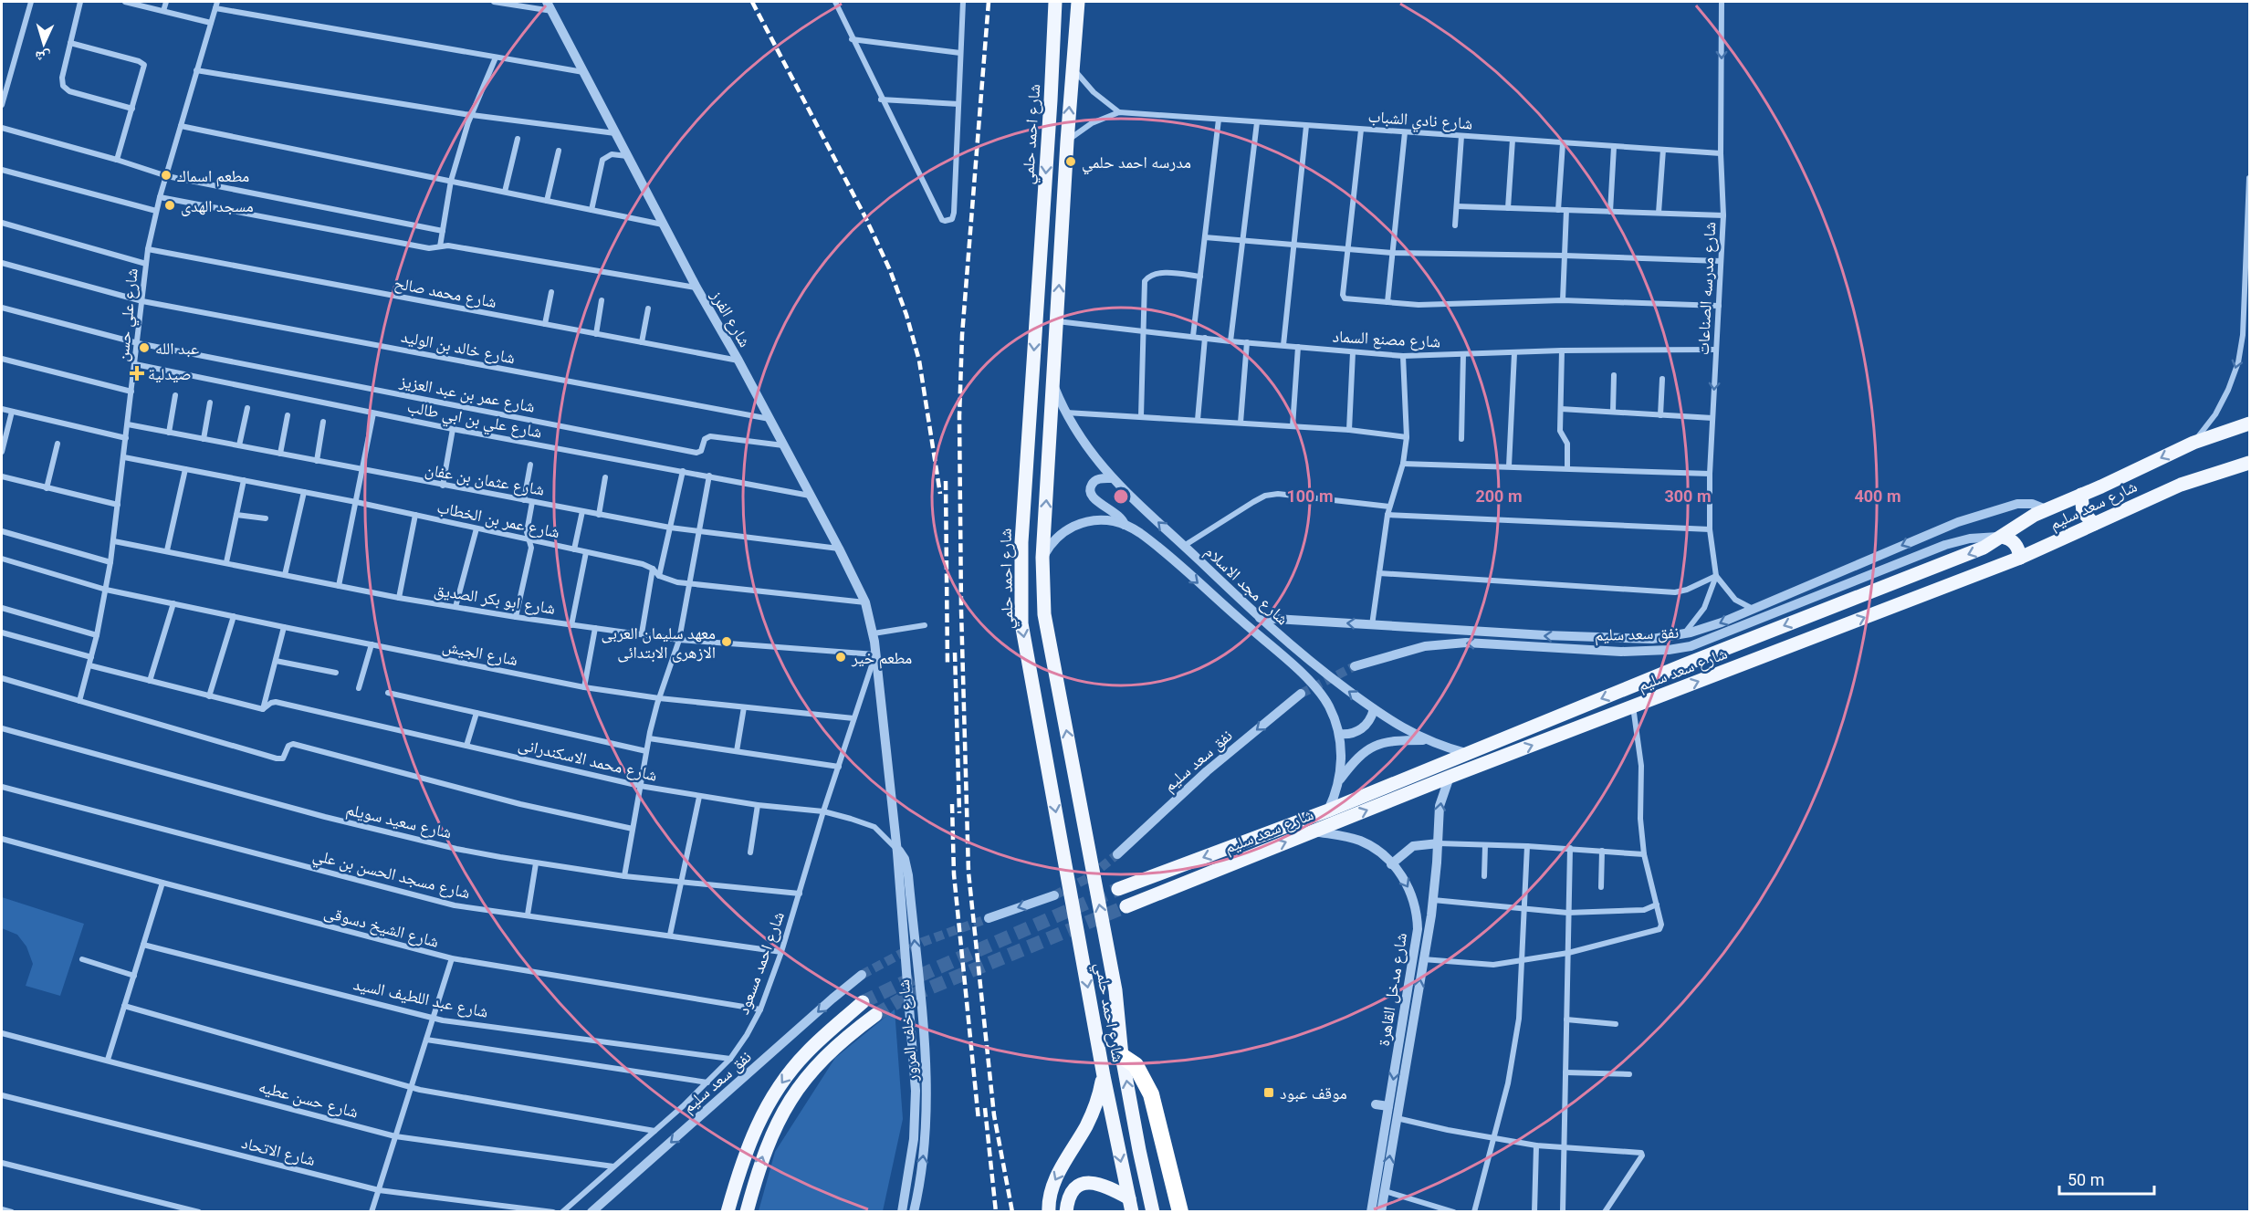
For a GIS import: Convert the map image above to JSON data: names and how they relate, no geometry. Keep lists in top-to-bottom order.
{
  "streets": {
    "main road": ["شارع احمد حلمي", "شارع سعد سليم"],
    "street": [
      "شارع نادي الشباب",
      "شارع مدرسه الصناعات",
      "شارع محمد صالح",
      "شارع علي حسن",
      "شارع الفرز",
      "شارع مصنع السماد",
      "شارع خالد بن الوليد",
      "شارع عمر بن عبد العزيز",
      "شارع علي بن ابي طالب",
      "شارع عثمان بن عفان",
      "شارع عمر بن الخطاب",
      "شارع مجد الاسلام",
      "شارع ابو بكر الصديق",
      "نفق سعد سليم",
      "شارع الجيش",
      "شارع محمد الاسكندرانى",
      "شارع سعيد سويلم",
      "شارع مسجد الحسن بن علي",
      "شارع الشيخ دسوقى",
      "شارع احمد مسعود",
      "شارع مدخل القاهرة",
      "شارع عبد اللطيف السيد",
      "شارع خلف المرور",
      "شارع حسن عطيه",
      "شارع الاتحاد"
    ]
  },
  "crossings": [
    ["شارع نادي الشباب", "شارع احمد حلمي"],
    ["شارع نادي الشباب", "شارع مدرسه الصناعات"],
    ["شارع احمد حلمي", "شارع مصنع السماد"],
    ["شارع احمد حلمي", "شارع مجد الاسلام"],
    ["شارع مدرسه الصناعات", "شارع مصنع السماد"],
    ["شارع محمد صالح", "شارع علي حسن"],
    ["شارع محمد صالح", "شارع الفرز"],
    ["شارع علي حسن", "شارع خالد بن الوليد"],
    ["شارع علي حسن", "شارع عمر بن عبد العزيز"],
    ["شارع علي حسن", "شارع علي بن ابي طالب"],
    ["شارع علي حسن", "شارع عثمان بن عفان"],
    ["شارع علي حسن", "شارع عمر بن الخطاب"],
    ["شارع علي حسن", "شارع ابو بكر الصديق"],
    ["شارع علي حسن", "شارع الجيش"],
    ["شارع علي حسن", "شارع محمد الاسكندرانى"],
    ["شارع الفرز", "شارع خالد بن الوليد"],
    ["شارع الفرز", "شارع عمر بن عبد العزيز"],
    ["شارع الفرز", "شارع علي بن ابي طالب"],
    ["شارع الفرز", "شارع عثمان بن عفان"],
    ["شارع الفرز", "شارع ابو بكر الصديق"],
    ["شارع الفرز", "شارع احمد مسعود"],
    ["شارع الفرز", "شارع خلف المرور"],
    ["شارع سعد سليم", "شارع مجد الاسلام"],
    ["شارع سعد سليم", "نفق سعد سليم"],
    ["شارع سعد سليم", "شارع مدخل القاهرة"],
    ["شارع ابو بكر الصديق", "شارع احمد مسعود"],
    ["شارع ابو بكر الصديق", "شارع خلف المرور"],
    ["شارع الجيش", "شارع احمد مسعود"],
    ["شارع محمد الاسكندرانى", "شارع احمد مسعود"],
    ["شارع محمد الاسكندرانى", "شارع خلف المرور"],
    ["شارع سعيد سويلم", "شارع احمد مسعود"],
    ["شارع مسجد الحسن بن علي", "شارع احمد مسعود"],
    ["شارع الشيخ دسوقى", "شارع احمد مسعود"],
    ["شارع احمد مسعود", "شارع عبد اللطيف السيد"],
    ["شارع احمد مسعود", "شارع خلف المرور"],
    ["شارع احمد مسعود", "شارع حسن عطيه"]
  ],
  "one_way": ["شارع مدرسه الصناعات", "نفق سعد سليم"],
  "places": {
    "other": [
      "مدرسه احمد حلمي",
      "مطعم اسماك",
      "مسجد الهدى",
      "عبد الله",
      "معهد سليمان العربى الازهرى الابتدائى",
      "مطعم خير"
    ],
    "health": ["صيدلية"],
    "transit": ["موقف عبود"]
  },
  "scale_bar": "50 m",
  "north": "bottom",
  "rings": [
    "100 m",
    "200 m",
    "300 m",
    "400 m"
  ]
}
